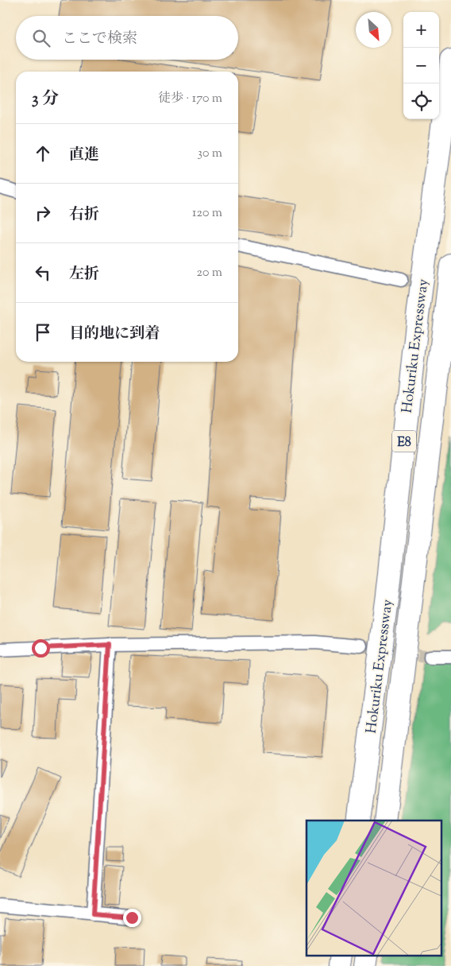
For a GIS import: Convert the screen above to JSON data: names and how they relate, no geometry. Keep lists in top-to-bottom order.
{
  "streets": {
    "highway": ["Hokuriku Expressway", "E8"]
  },
  "north": "bottom right",
  "page": {
    "map_buttons": ["+", "−"],
    "search": "ここで検索",
    "heading": ["3 分", "徒歩 · 170 m"],
    "list": [
      ["直進", "30 m"],
      ["右折", "120 m"],
      ["左折", "20 m"],
      "目的地に到着"
    ]
  }
}
